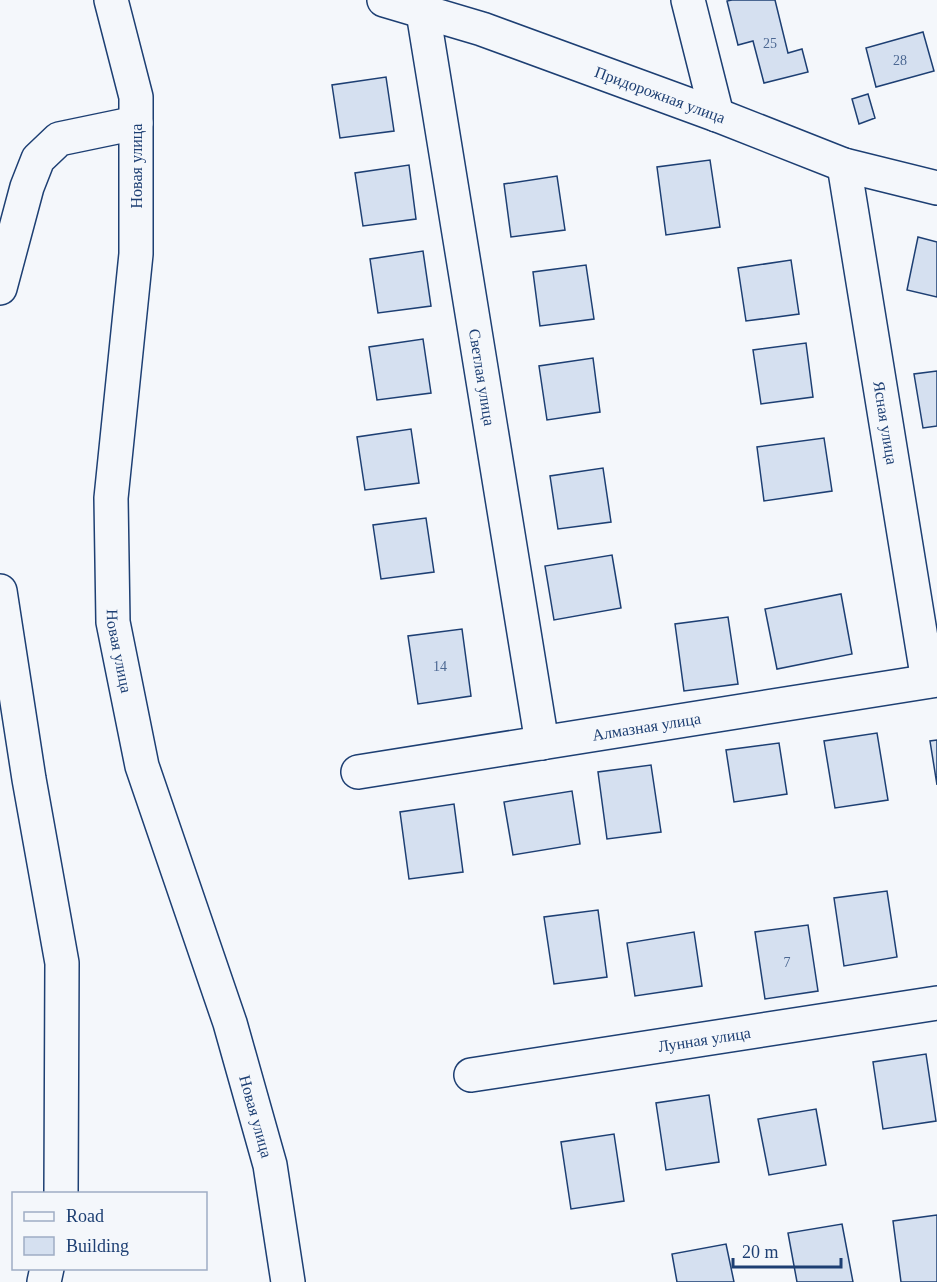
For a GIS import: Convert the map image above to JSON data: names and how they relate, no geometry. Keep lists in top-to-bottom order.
{
  "streets": {
    "street": [
      "Придорожная улица",
      "Новая улица",
      "Светлая улица",
      "Ясная улица",
      "Алмазная улица",
      "Лунная улица"
    ]
  },
  "crossings": [
    ["Придорожная улица", "Светлая улица"],
    ["Придорожная улица", "Ясная улица"],
    ["Светлая улица", "Алмазная улица"],
    ["Ясная улица", "Алмазная улица"]
  ],
  "house_numbers": [
    "25",
    "28",
    "14",
    "7"
  ],
  "legend": ["Road", "Building"],
  "scale_bar": "20 m"
}
